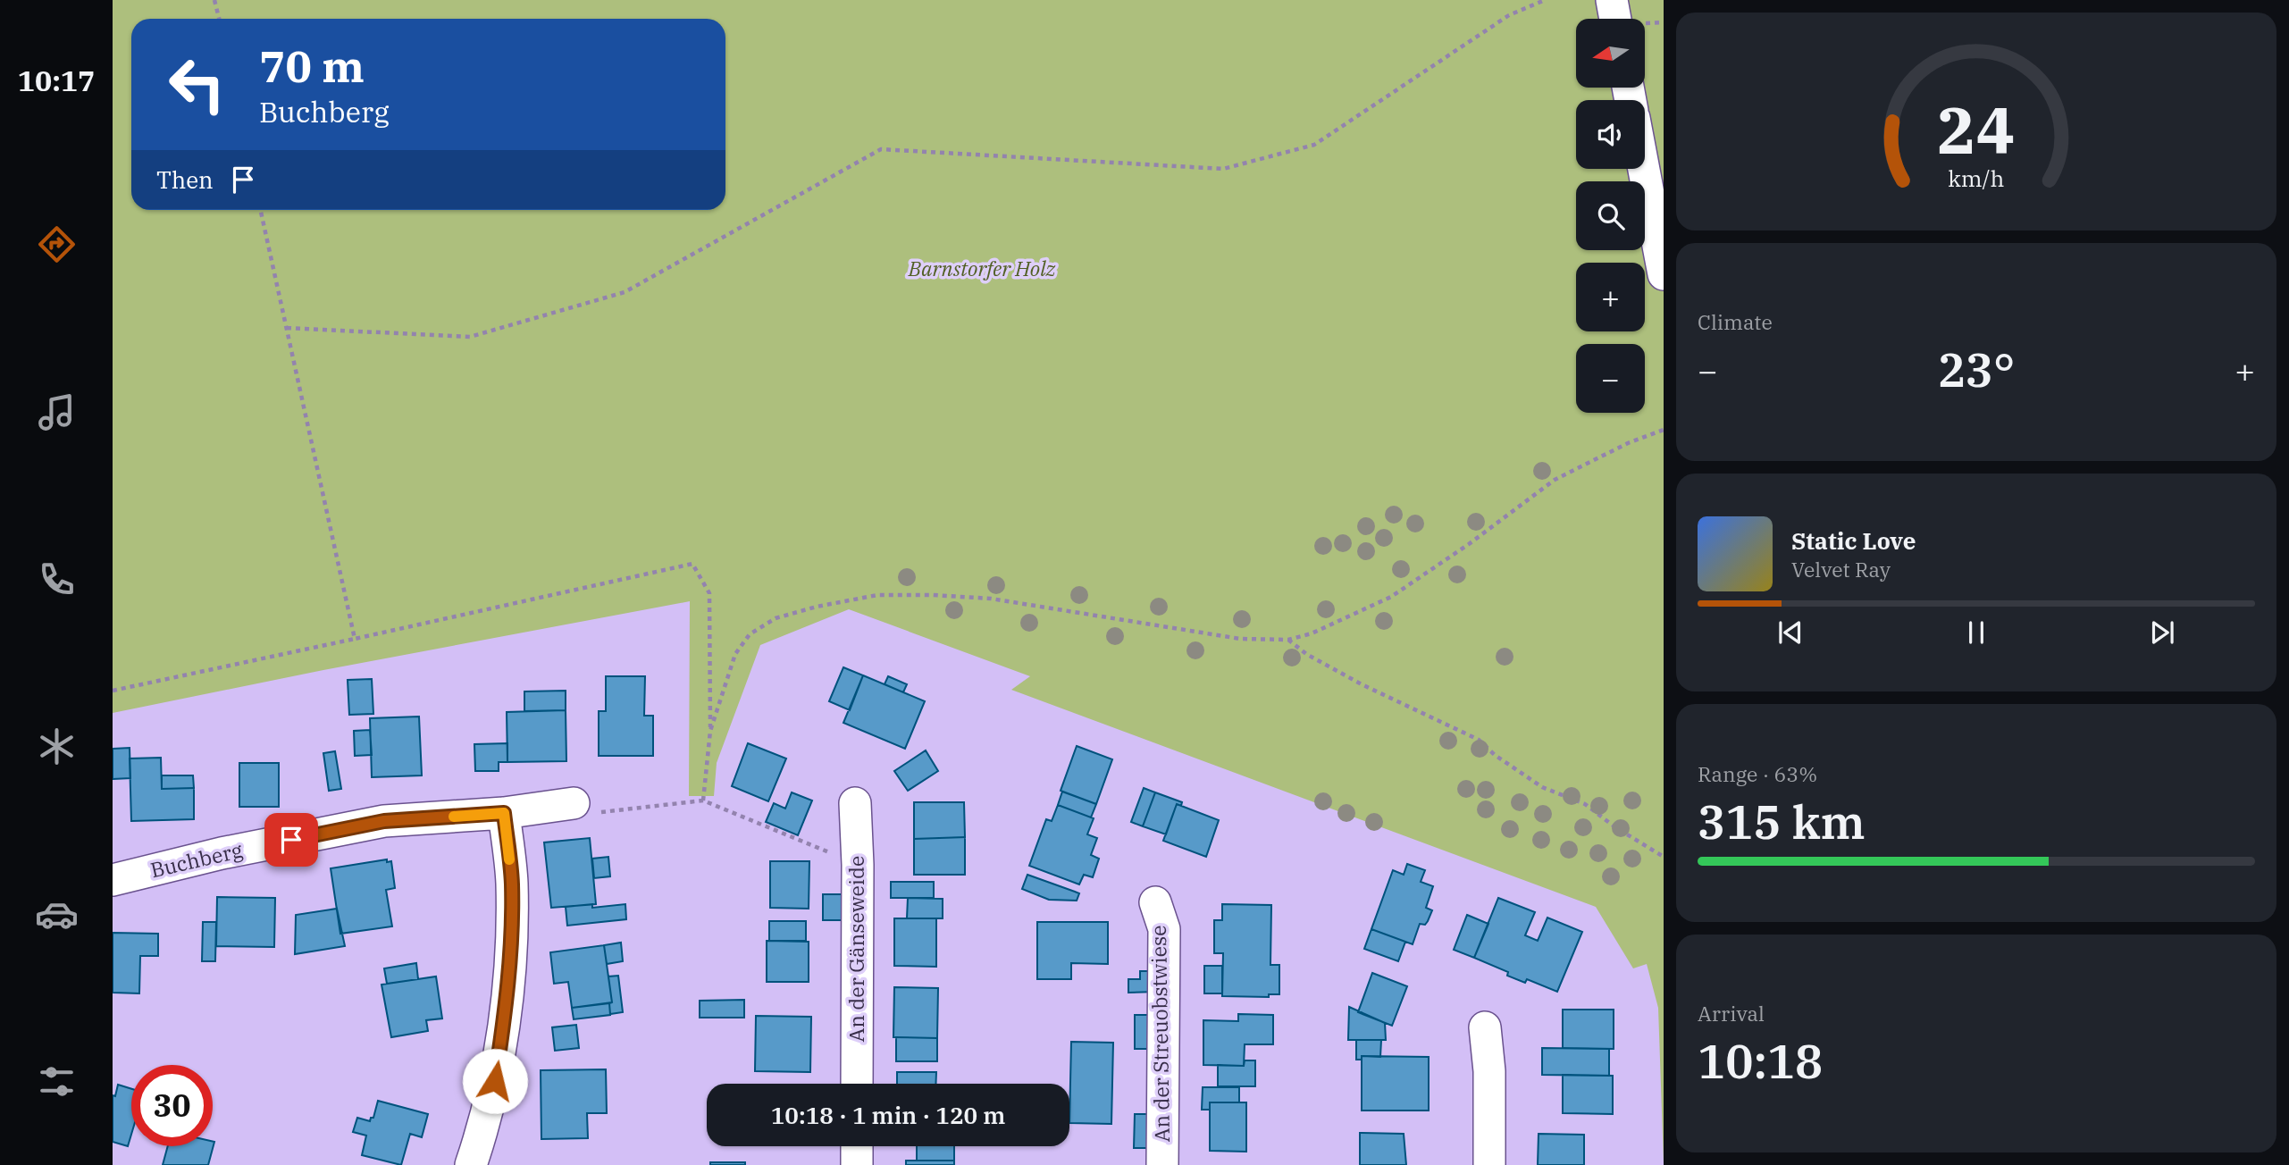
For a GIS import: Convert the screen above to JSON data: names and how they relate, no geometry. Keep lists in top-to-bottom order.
{
  "streets": {
    "street": ["Buchberg", "An der Gänseweide", "An der Streuobstwiese"]
  },
  "parks": ["Barnstorfer Holz"],
  "north": "left",
  "page": {
    "tabs": "10:17",
    "map_buttons": ["+", "−"],
    "turn": ["70 m", "Buchberg"],
    "then": "Then",
    "tile": [
      "Climate",
      ["Range · 63%", "315 km"],
      ["Arrival", "10:18"]
    ],
    "heat": ["−", "23°", "+"],
    "song": ["Static Love", "Velvet Ray"],
    "limit": "30",
    "trip": "10:18 · 1 min · 120 m",
    "gauge": ["24", "km/h"]
  }
}
